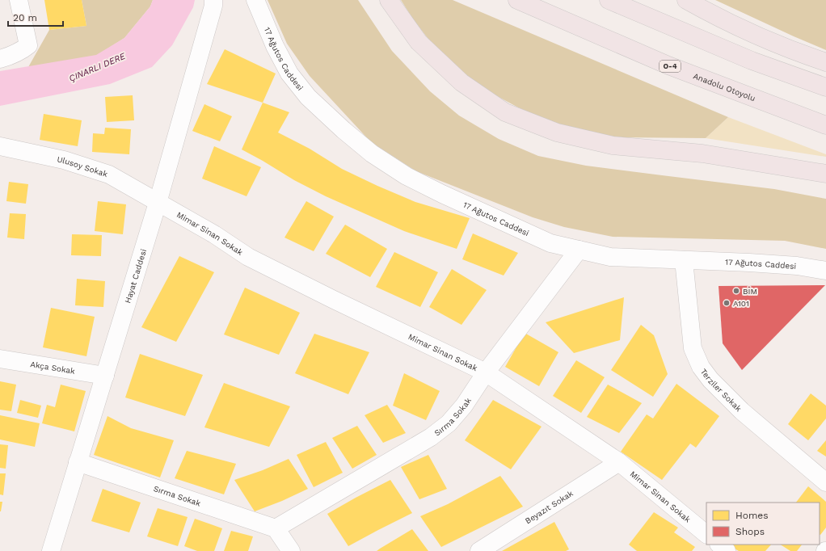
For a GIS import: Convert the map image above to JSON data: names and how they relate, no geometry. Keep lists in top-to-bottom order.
{
  "streets": {
    "highway": ["O-4", "Anadolu Otoyolu"],
    "street": [
      "17 Ağutos Caddesi",
      "Ulusoy Sokak",
      "Mimar Sinan Sokak",
      "Hayat Caddesi",
      "Akça Sokak",
      "Terziler Sokak",
      "Sırma Sokak",
      "Beyazıt Sokak"
    ]
  },
  "crossings": [
    ["17 Ağutos Caddesi", "Terziler Sokak"],
    ["17 Ağutos Caddesi", "Sırma Sokak"],
    ["Ulusoy Sokak", "Mimar Sinan Sokak"],
    ["Ulusoy Sokak", "Hayat Caddesi"],
    ["Mimar Sinan Sokak", "Hayat Caddesi"],
    ["Mimar Sinan Sokak", "Sırma Sokak"],
    ["Mimar Sinan Sokak", "Beyazıt Sokak"],
    ["Hayat Caddesi", "Akça Sokak"],
    ["Hayat Caddesi", "Sırma Sokak"]
  ],
  "water": ["ÇINARLI DERE"],
  "places": ["BİM", "A101"],
  "legend": ["Homes", "Shops"],
  "scale_bar": "20 m"
}
